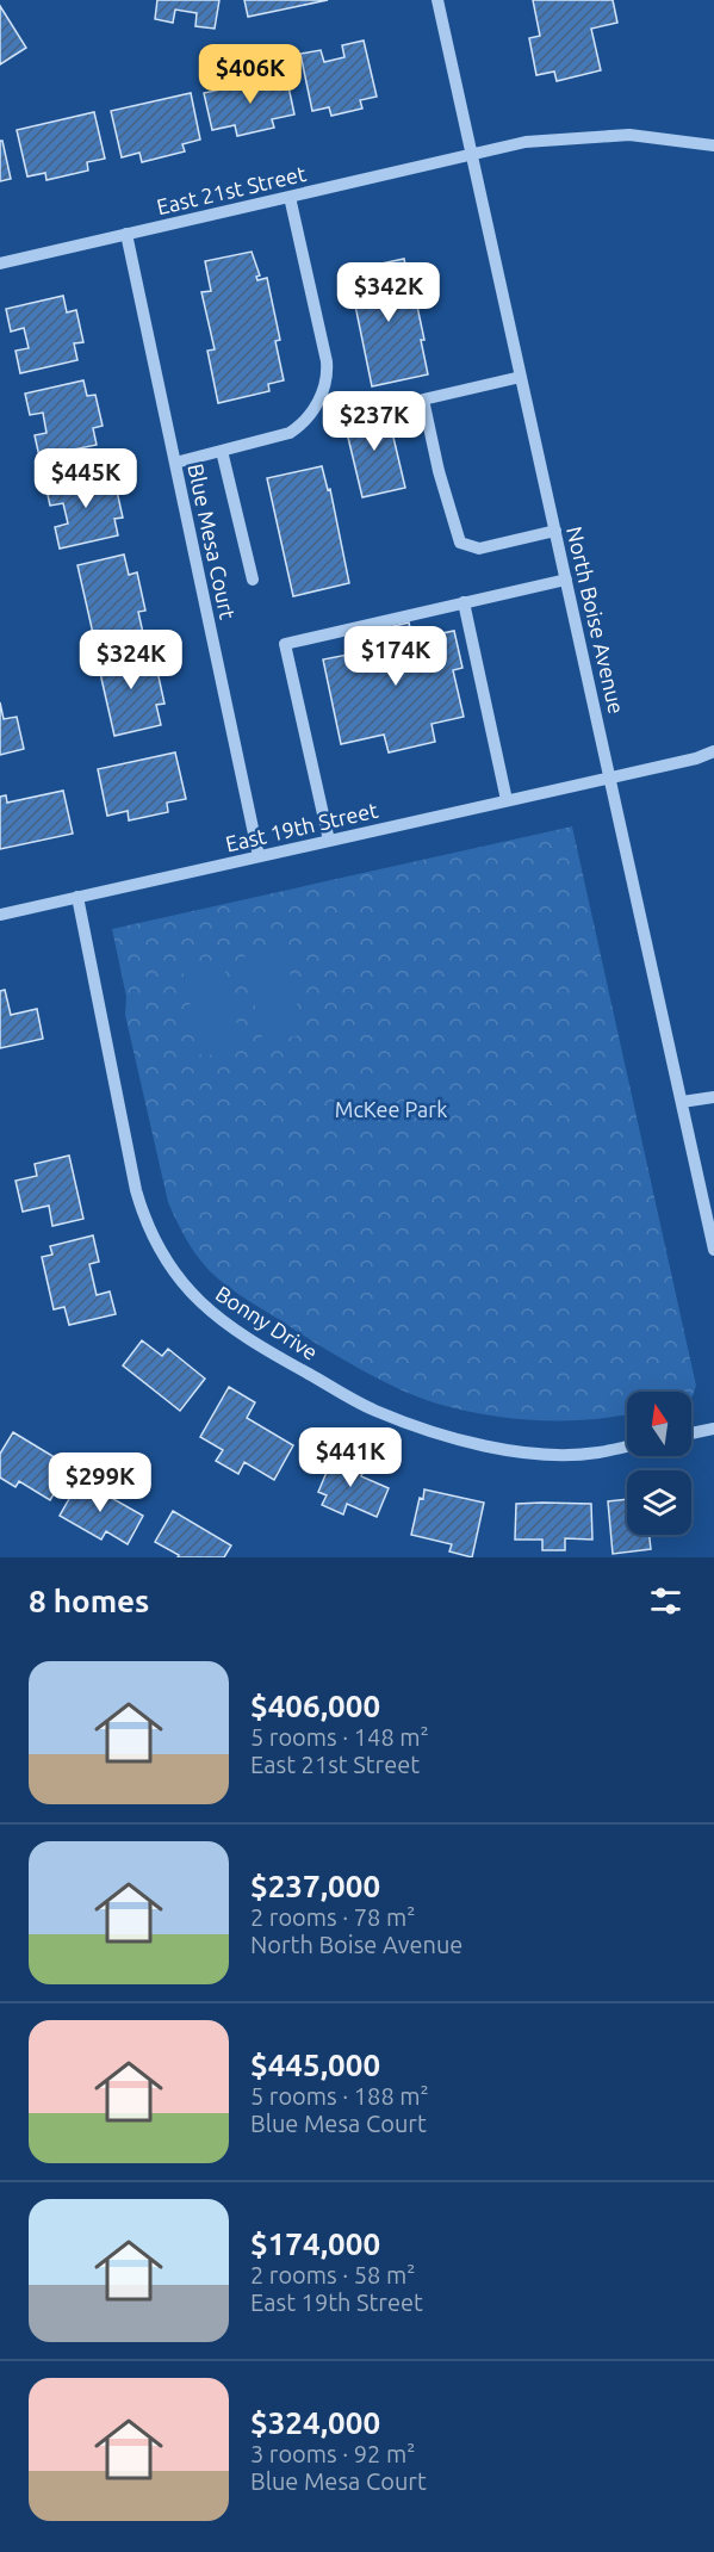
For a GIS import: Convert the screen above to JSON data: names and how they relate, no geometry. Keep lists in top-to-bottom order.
{
  "streets": {
    "street": [
      "East 21st Street",
      "Blue Mesa Court",
      "North Boise Avenue",
      "East 19th Street",
      "Bonny Drive"
    ]
  },
  "crossings": [
    ["East 21st Street", "Blue Mesa Court"],
    ["East 21st Street", "North Boise Avenue"],
    ["Blue Mesa Court", "East 19th Street"],
    ["North Boise Avenue", "East 19th Street"],
    ["East 19th Street", "Bonny Drive"]
  ],
  "parks": ["McKee Park"],
  "north": "top",
  "page": {
    "price": [
      "$406K",
      "$342K",
      "$237K",
      "$445K",
      "$174K",
      "$324K",
      "$441K",
      "$299K"
    ],
    "heading": "8 homes",
    "list": [
      {
        "name": "$406,000",
        "note": "5 rooms · 148 m² · East 21st Street"
      },
      {
        "name": "$237,000",
        "note": "2 rooms · 78 m² · North Boise Avenue"
      },
      {
        "name": "$445,000",
        "note": "5 rooms · 188 m² · Blue Mesa Court"
      },
      {
        "name": "$174,000",
        "note": "2 rooms · 58 m² · East 19th Street"
      },
      {
        "name": "$324,000",
        "note": "3 rooms · 92 m² · Blue Mesa Court"
      }
    ]
  }
}
